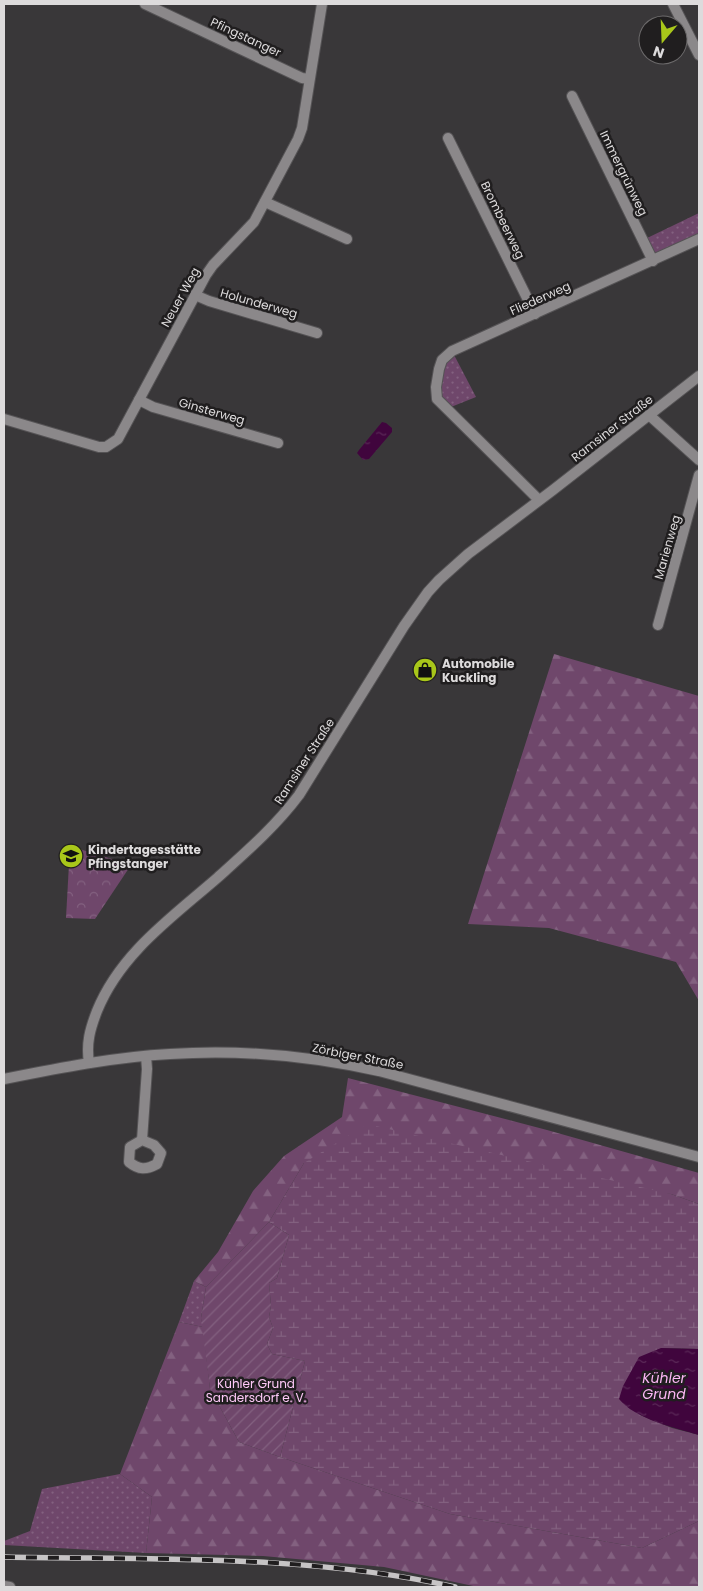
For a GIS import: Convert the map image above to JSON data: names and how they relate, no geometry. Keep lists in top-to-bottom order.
{
  "streets": {
    "street": [
      "Pfingstanger",
      "Immergrünweg",
      "Brombeerweg",
      "Neuer Weg",
      "Fliederweg",
      "Holunderweg",
      "Ginsterweg",
      "Ramsiner Straße",
      "Marienweg",
      "Zörbiger Straße"
    ]
  },
  "crossings": [
    ["Pfingstanger", "Neuer Weg"],
    ["Immergrünweg", "Fliederweg"],
    ["Brombeerweg", "Fliederweg"],
    ["Neuer Weg", "Holunderweg"],
    ["Neuer Weg", "Ginsterweg"],
    ["Fliederweg", "Ramsiner Straße"],
    ["Ramsiner Straße", "Zörbiger Straße"]
  ],
  "water": ["Kühler Grund"],
  "parks": ["Kühler Grund Sandersdorf e. V."],
  "places": {
    "shop": ["Automobile Kuckling"],
    "school or university": ["Kindertagesstätte Pfingstanger"]
  },
  "north": "bottom"
}
